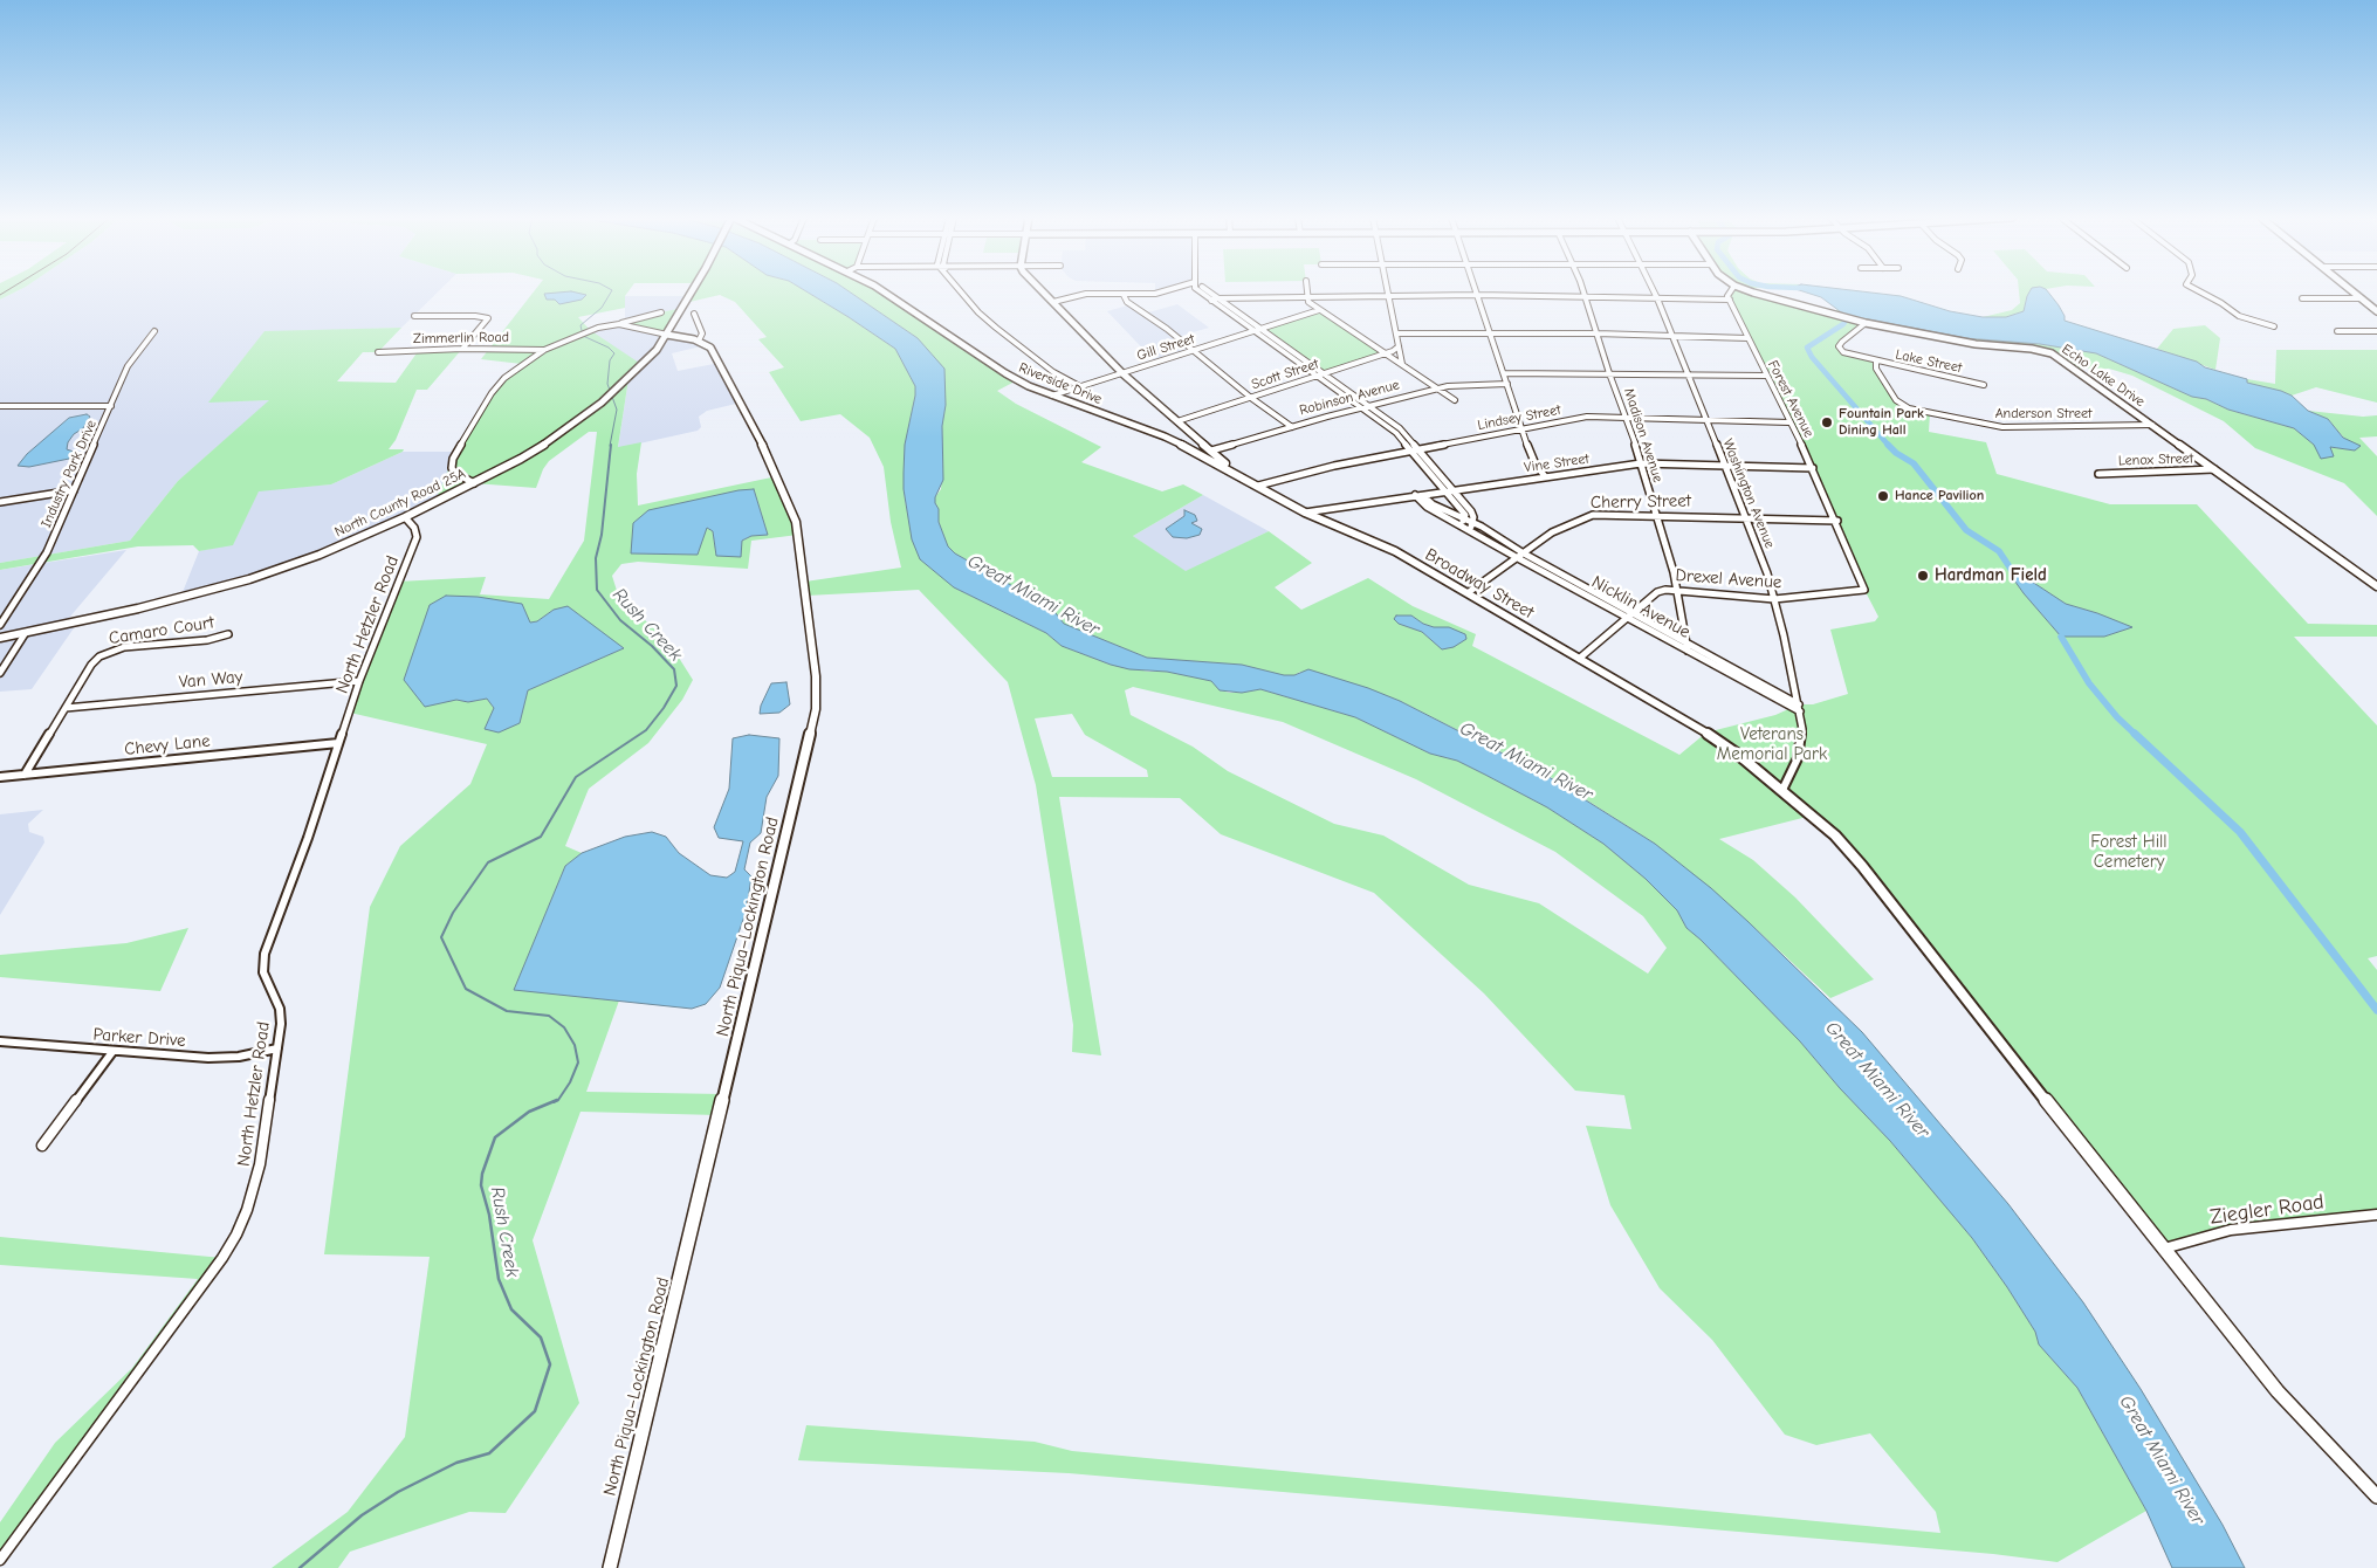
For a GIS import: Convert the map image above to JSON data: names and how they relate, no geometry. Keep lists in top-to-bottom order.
{
  "streets": {
    "street": [
      "Zimmerlin Road",
      "Gill Street",
      "Lake Street",
      "Scott Street",
      "Echo Lake Drive",
      "Riverside Drive",
      "Robinson Avenue",
      "Forest Avenue",
      "Anderson Street",
      "Lindsey Street",
      "Madison Avenue",
      "Lenox Street",
      "Vine Street",
      "Industry Park Drive",
      "Washington Avenue",
      "Cherry Street",
      "North County Road 25A",
      "Drexel Avenue",
      "Broadway Street",
      "Nicklin Avenue",
      "North Hetzler Road",
      "Camaro Court",
      "Van Way",
      "Chevy Lane",
      "North Piqua–Lockington Road",
      "Parker Drive",
      "Ziegler Road"
    ]
  },
  "crossings": [
    ["Gill Street", "Riverside Drive"],
    ["Gill Street", "Nicklin Avenue"],
    ["Lake Street", "Echo Lake Drive"],
    ["Lake Street", "Anderson Street"],
    ["Scott Street", "Nicklin Avenue"],
    ["Echo Lake Drive", "Anderson Street"],
    ["Echo Lake Drive", "Lenox Street"],
    ["Riverside Drive", "Robinson Avenue"],
    ["Riverside Drive", "Broadway Street"],
    ["Robinson Avenue", "Nicklin Avenue"],
    ["Forest Avenue", "Lindsey Street"],
    ["Forest Avenue", "Vine Street"],
    ["Forest Avenue", "Cherry Street"],
    ["Forest Avenue", "Drexel Avenue"],
    ["Lindsey Street", "Madison Avenue"],
    ["Lindsey Street", "Washington Avenue"],
    ["Lindsey Street", "Broadway Street"],
    ["Lindsey Street", "Nicklin Avenue"],
    ["Madison Avenue", "Vine Street"],
    ["Madison Avenue", "Cherry Street"],
    ["Madison Avenue", "Drexel Avenue"],
    ["Madison Avenue", "Nicklin Avenue"],
    ["Vine Street", "Washington Avenue"],
    ["Vine Street", "Broadway Street"],
    ["Vine Street", "Nicklin Avenue"],
    ["Washington Avenue", "Cherry Street"],
    ["Washington Avenue", "Drexel Avenue"],
    ["Washington Avenue", "Broadway Street"],
    ["Washington Avenue", "Nicklin Avenue"],
    ["Cherry Street", "Broadway Street"],
    ["Cherry Street", "Nicklin Avenue"],
    ["North County Road 25A", "North Hetzler Road"],
    ["Drexel Avenue", "Broadway Street"],
    ["Drexel Avenue", "Nicklin Avenue"],
    ["Broadway Street", "Ziegler Road"],
    ["North Hetzler Road", "Van Way"],
    ["North Hetzler Road", "Chevy Lane"],
    ["North Hetzler Road", "Parker Drive"],
    ["Camaro Court", "Van Way"],
    ["Camaro Court", "Chevy Lane"]
  ],
  "water": ["Great Miami River", "Rush Creek"],
  "parks": ["Veterans Memorial Park", "Forest Hill Cemetery"],
  "places": ["Fountain Park Dining Hall", "Hance Pavilion", "Hardman Field"]
}
